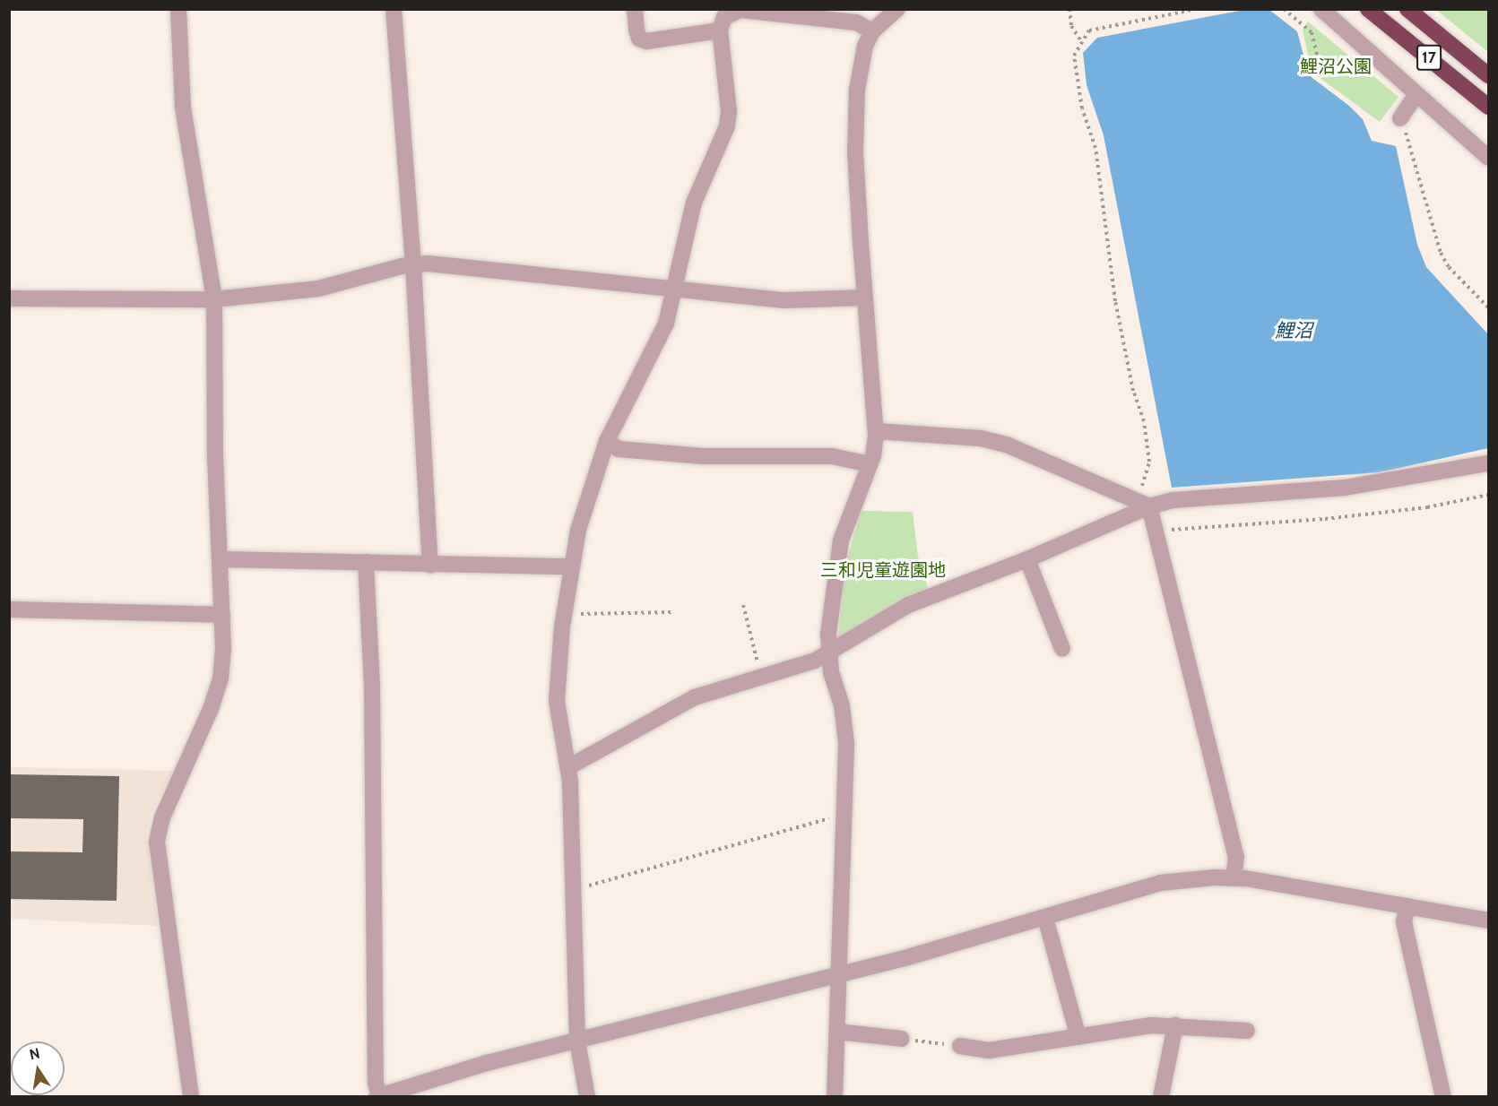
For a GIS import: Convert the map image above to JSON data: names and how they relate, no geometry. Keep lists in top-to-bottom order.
{
  "streets": {
    "highway": ["17"]
  },
  "water": ["鯉沼"],
  "parks": ["鯉沼公園", "三和児童遊園地"],
  "north": "top"
}
